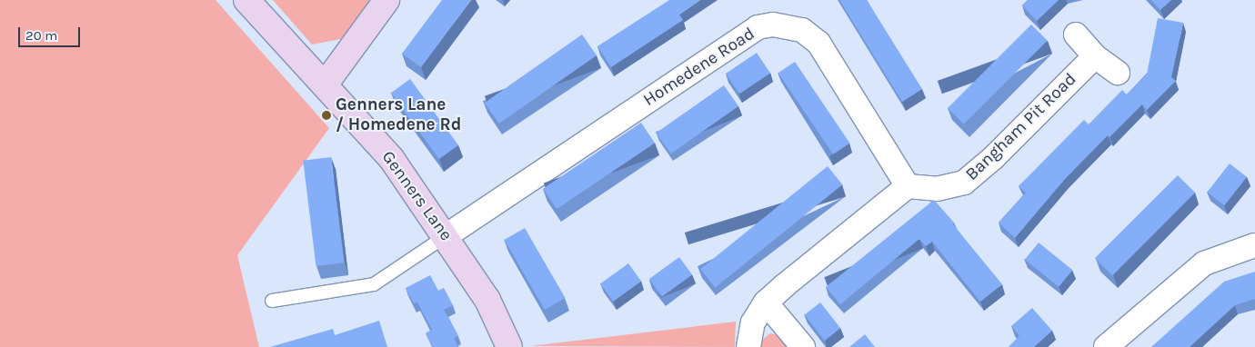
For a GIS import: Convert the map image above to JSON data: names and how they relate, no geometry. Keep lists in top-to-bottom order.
{
  "streets": {
    "street": ["Homedene Road", "Bangham Pit Road", "Genners Lane"]
  },
  "crossings": [
    ["Homedene Road", "Bangham Pit Road"],
    ["Homedene Road", "Genners Lane"]
  ],
  "places": ["Genners Lane / Homedene Rd"],
  "scale_bar": "20 m"
}
